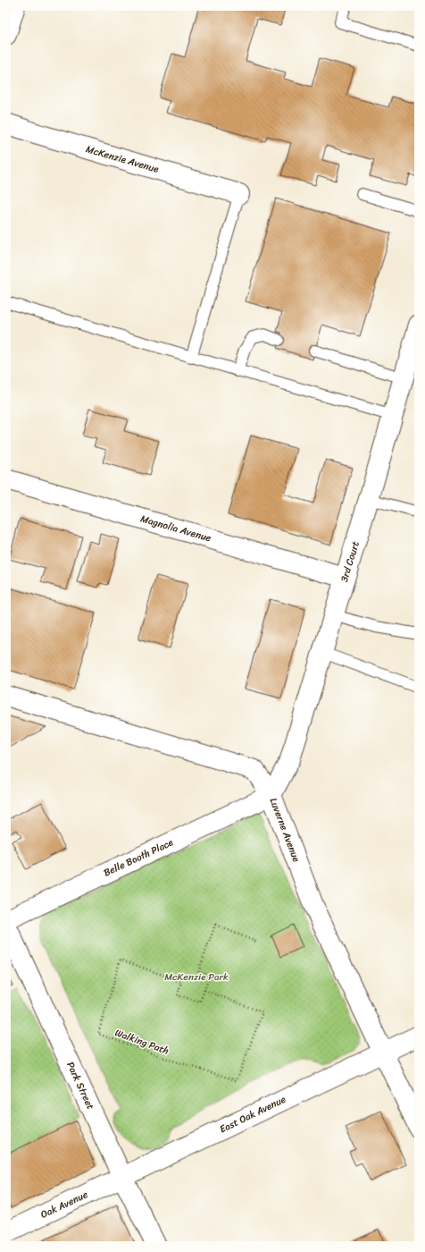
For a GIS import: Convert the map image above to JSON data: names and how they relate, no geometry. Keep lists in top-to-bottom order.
{
  "streets": {
    "street": [
      "McKenzie Avenue",
      "Magnolia Avenue",
      "3rd Court",
      "Luverne Avenue",
      "Belle Booth Place",
      "Park Street",
      "East Oak Avenue",
      "Oak Avenue"
    ],
    "path": ["Walking Path"]
  },
  "crossings": [
    ["Magnolia Avenue", "3rd Court"],
    ["3rd Court", "Luverne Avenue"],
    ["3rd Court", "Belle Booth Place"],
    ["Luverne Avenue", "Belle Booth Place"],
    ["Luverne Avenue", "East Oak Avenue"],
    ["Park Street", "East Oak Avenue"],
    ["Park Street", "Oak Avenue"],
    ["East Oak Avenue", "Oak Avenue"]
  ],
  "parks": ["McKenzie Park"]
}
